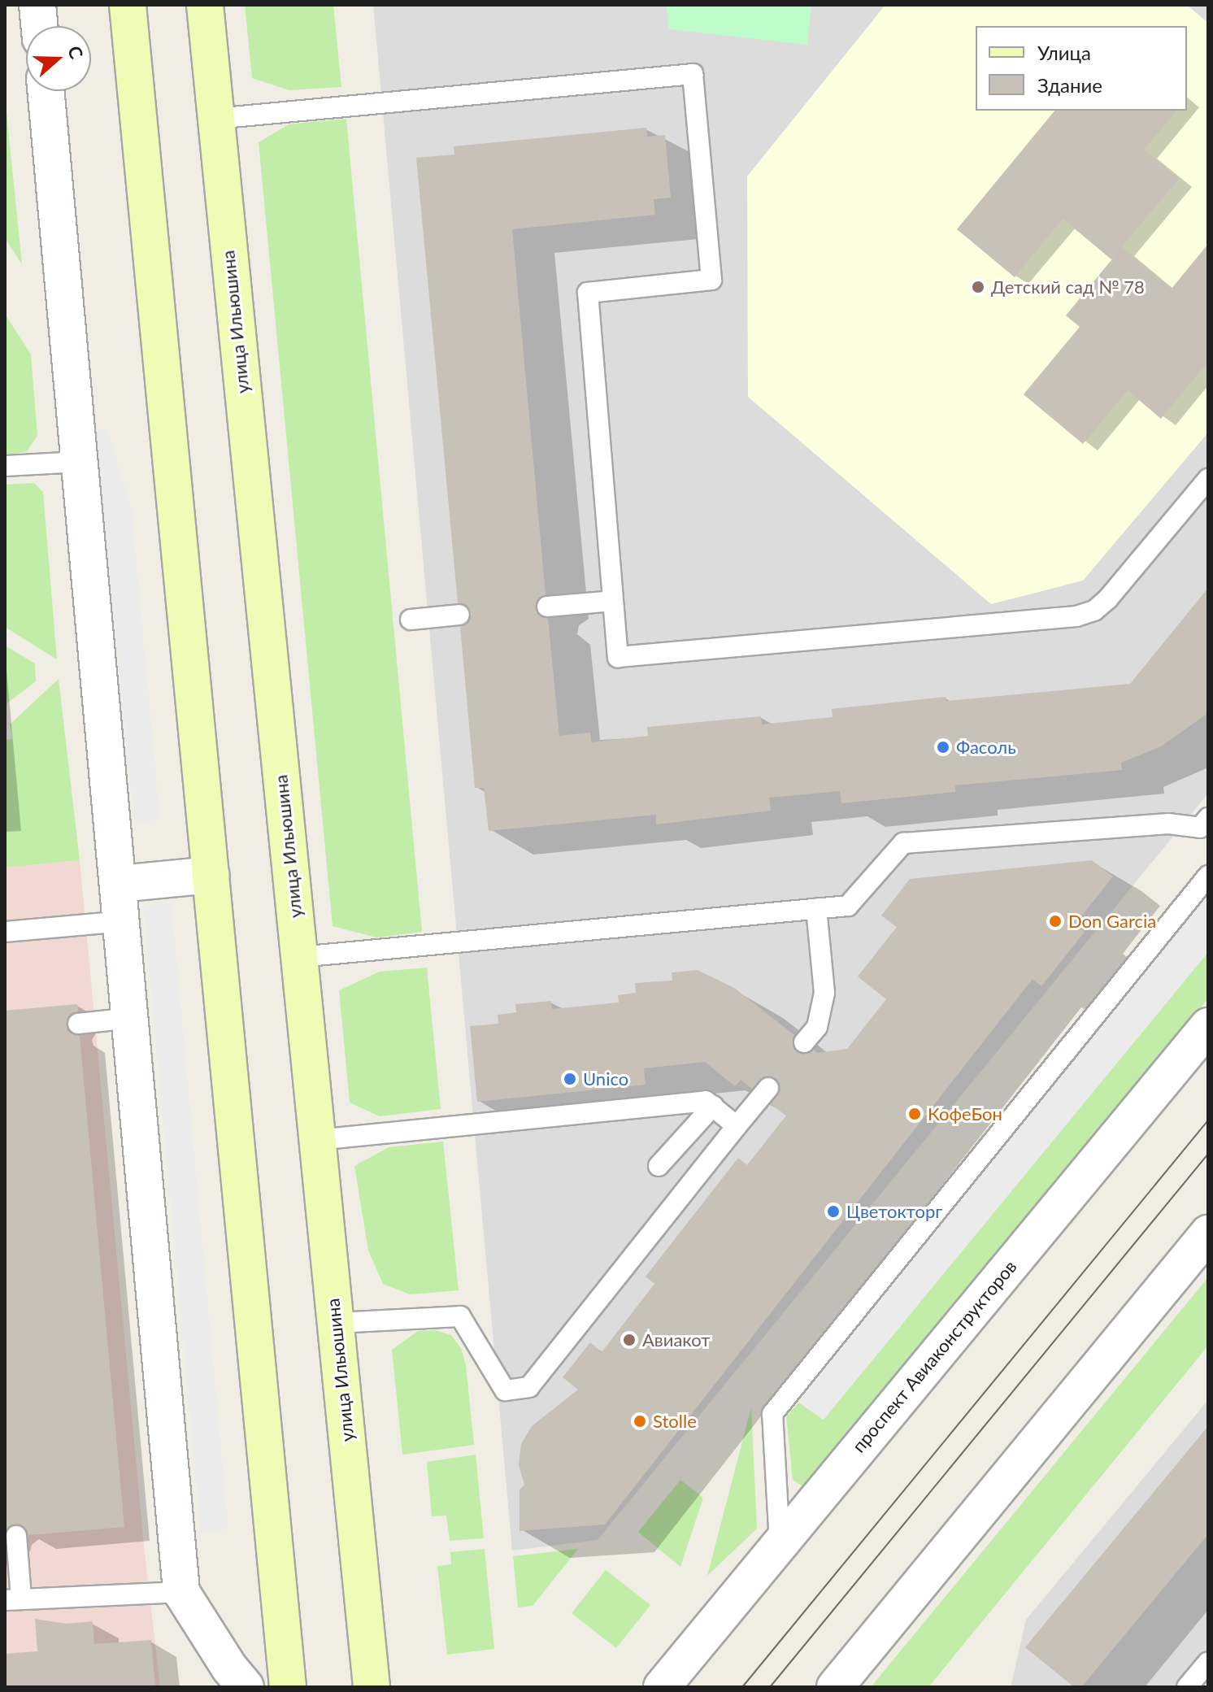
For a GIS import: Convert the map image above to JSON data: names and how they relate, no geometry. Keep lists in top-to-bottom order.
{
  "streets": {
    "main road": ["улица Ильюшина"],
    "street": ["проспект Авиаконструкторов"]
  },
  "places": [
    "Детский сад № 78",
    "Фасоль",
    "Don Garcia",
    "Unico",
    "КофеБон",
    "Цветокторг",
    "Авиакот",
    "Stolle"
  ],
  "legend": ["Улица", "Здание"],
  "north": "right"
}
